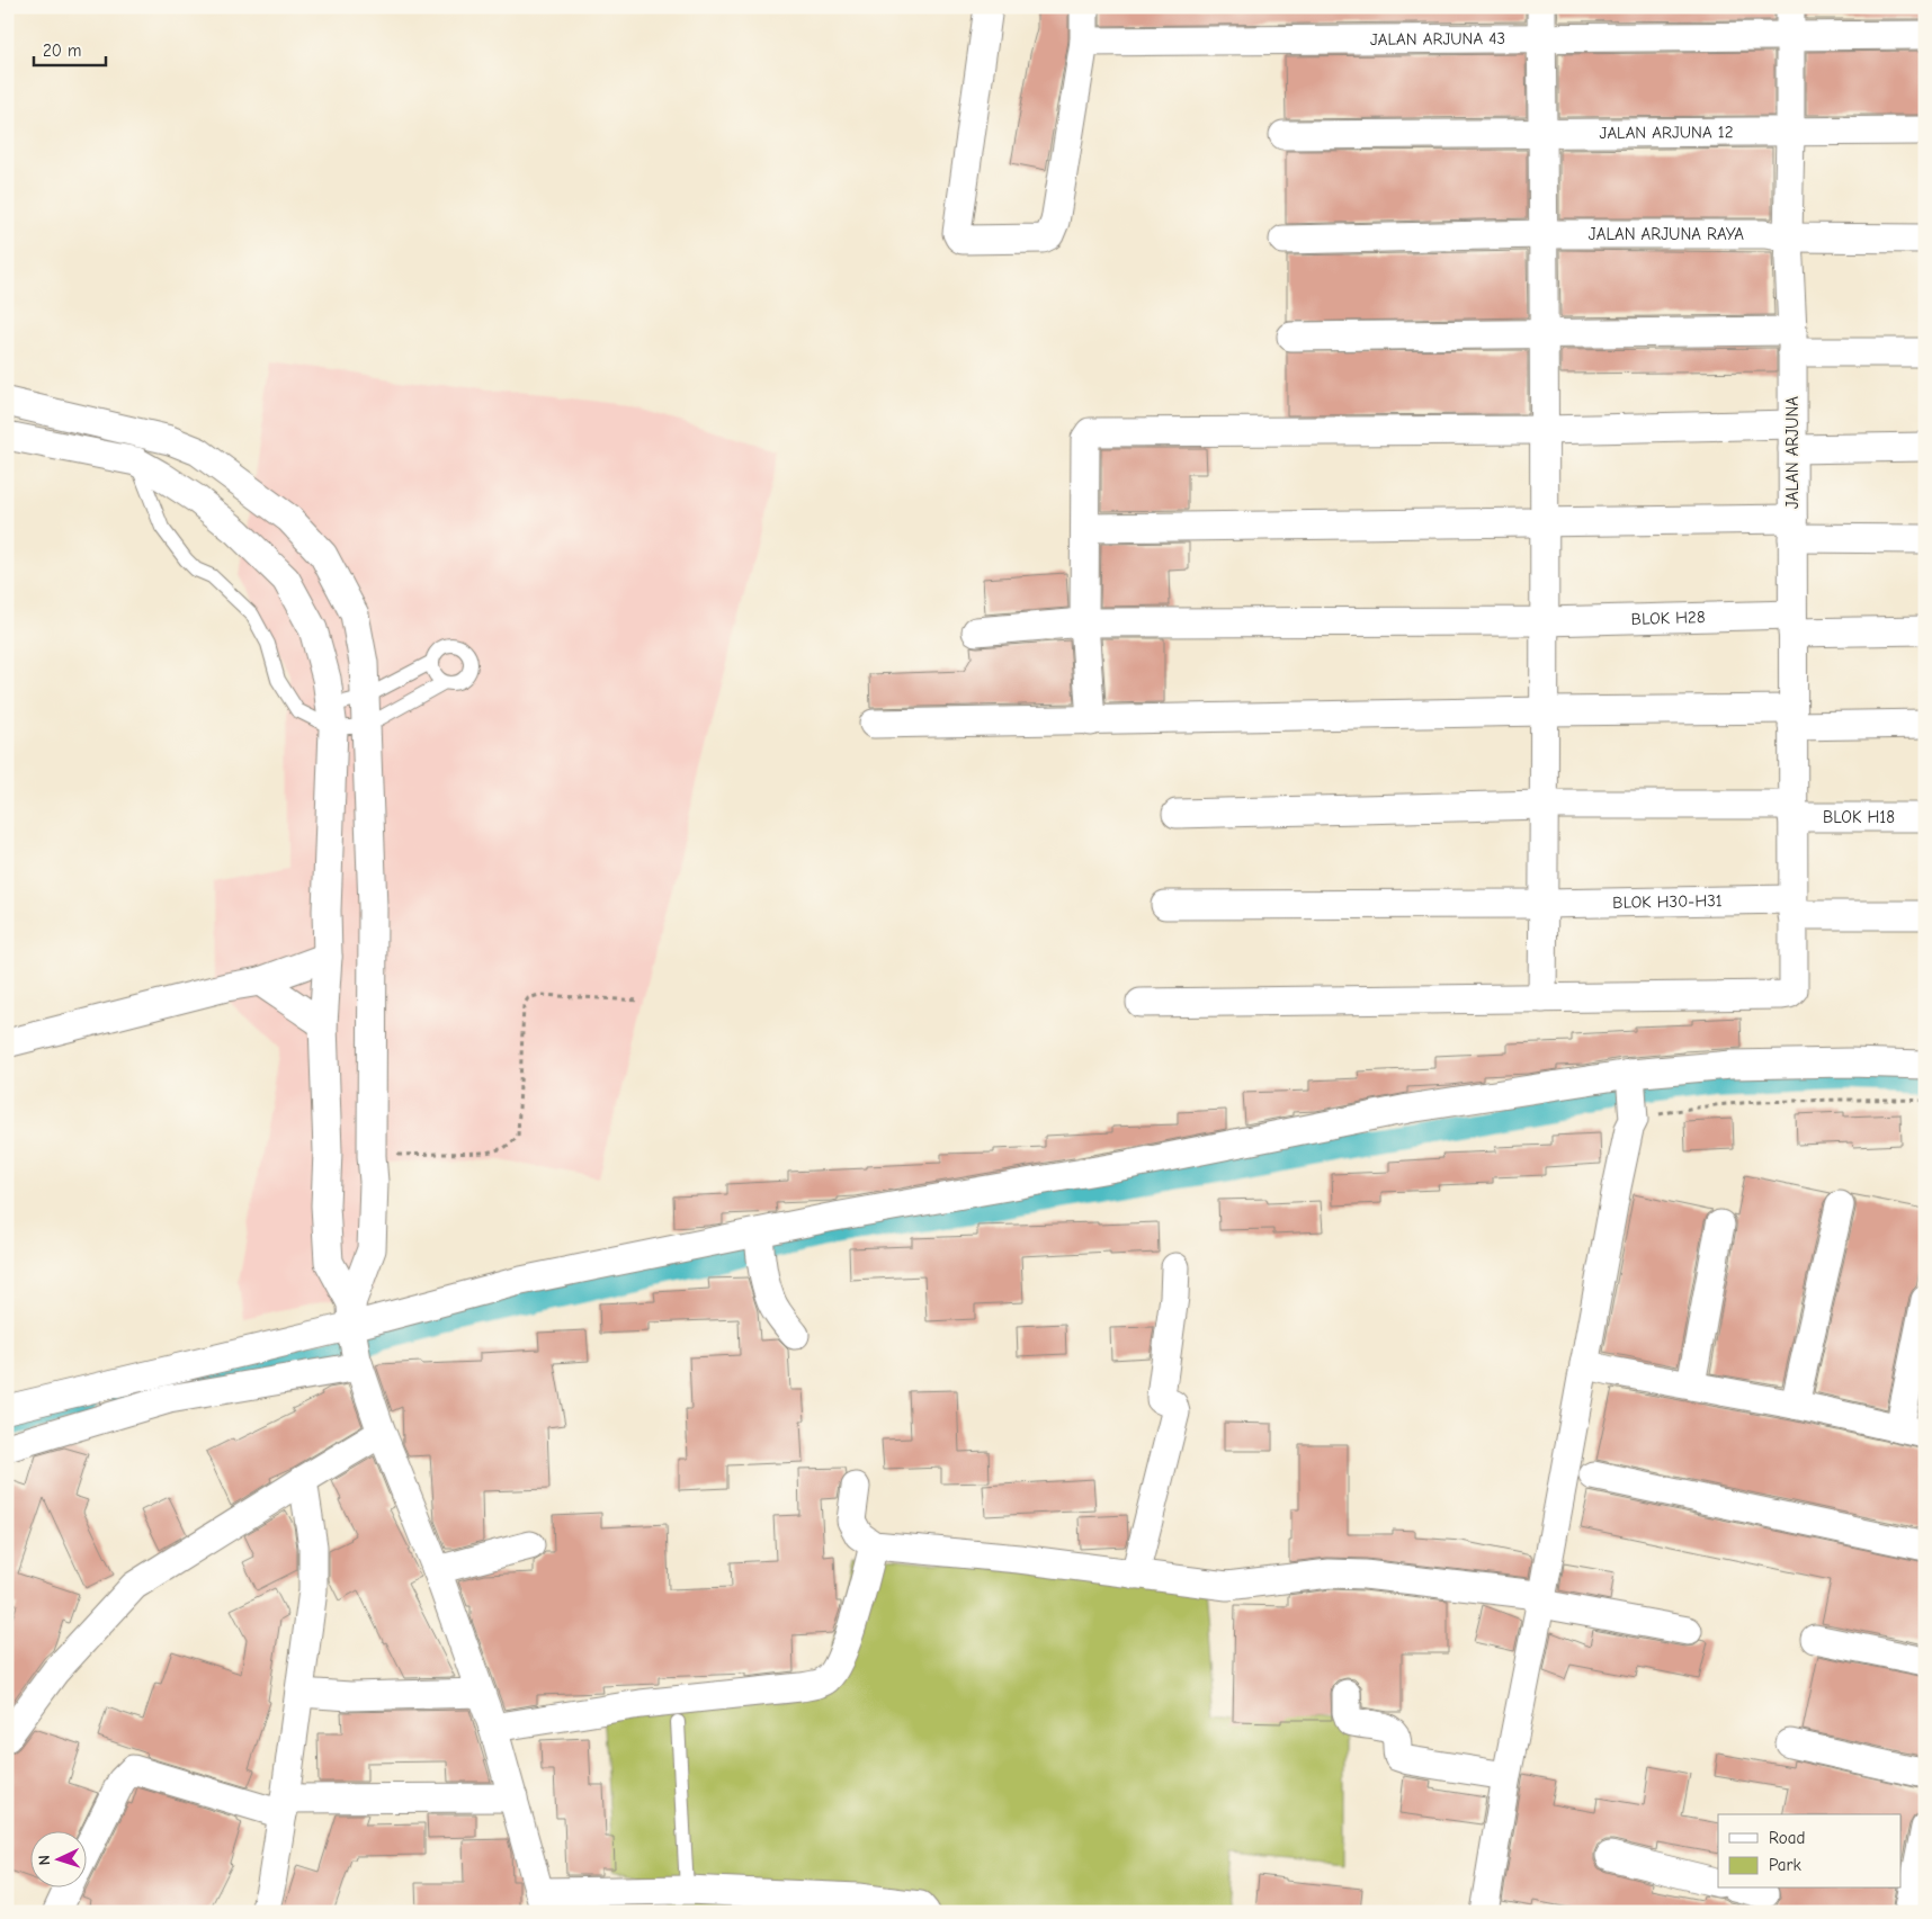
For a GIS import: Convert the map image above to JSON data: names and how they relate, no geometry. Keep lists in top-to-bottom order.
{
  "streets": {
    "street": [
      "JALAN ARJUNA 43",
      "JALAN ARJUNA 12",
      "JALAN ARJUNA RAYA",
      "JALAN ARJUNA",
      "BLOK H28",
      "BLOK H18",
      "BLOK H30-H31"
    ]
  },
  "crossings": [
    ["JALAN ARJUNA 43", "JALAN ARJUNA"],
    ["JALAN ARJUNA 12", "JALAN ARJUNA"],
    ["JALAN ARJUNA RAYA", "JALAN ARJUNA"],
    ["JALAN ARJUNA", "BLOK H28"],
    ["JALAN ARJUNA", "BLOK H18"],
    ["JALAN ARJUNA", "BLOK H30-H31"]
  ],
  "legend": ["Road", "Park"],
  "scale_bar": "20 m",
  "north": "left"
}
